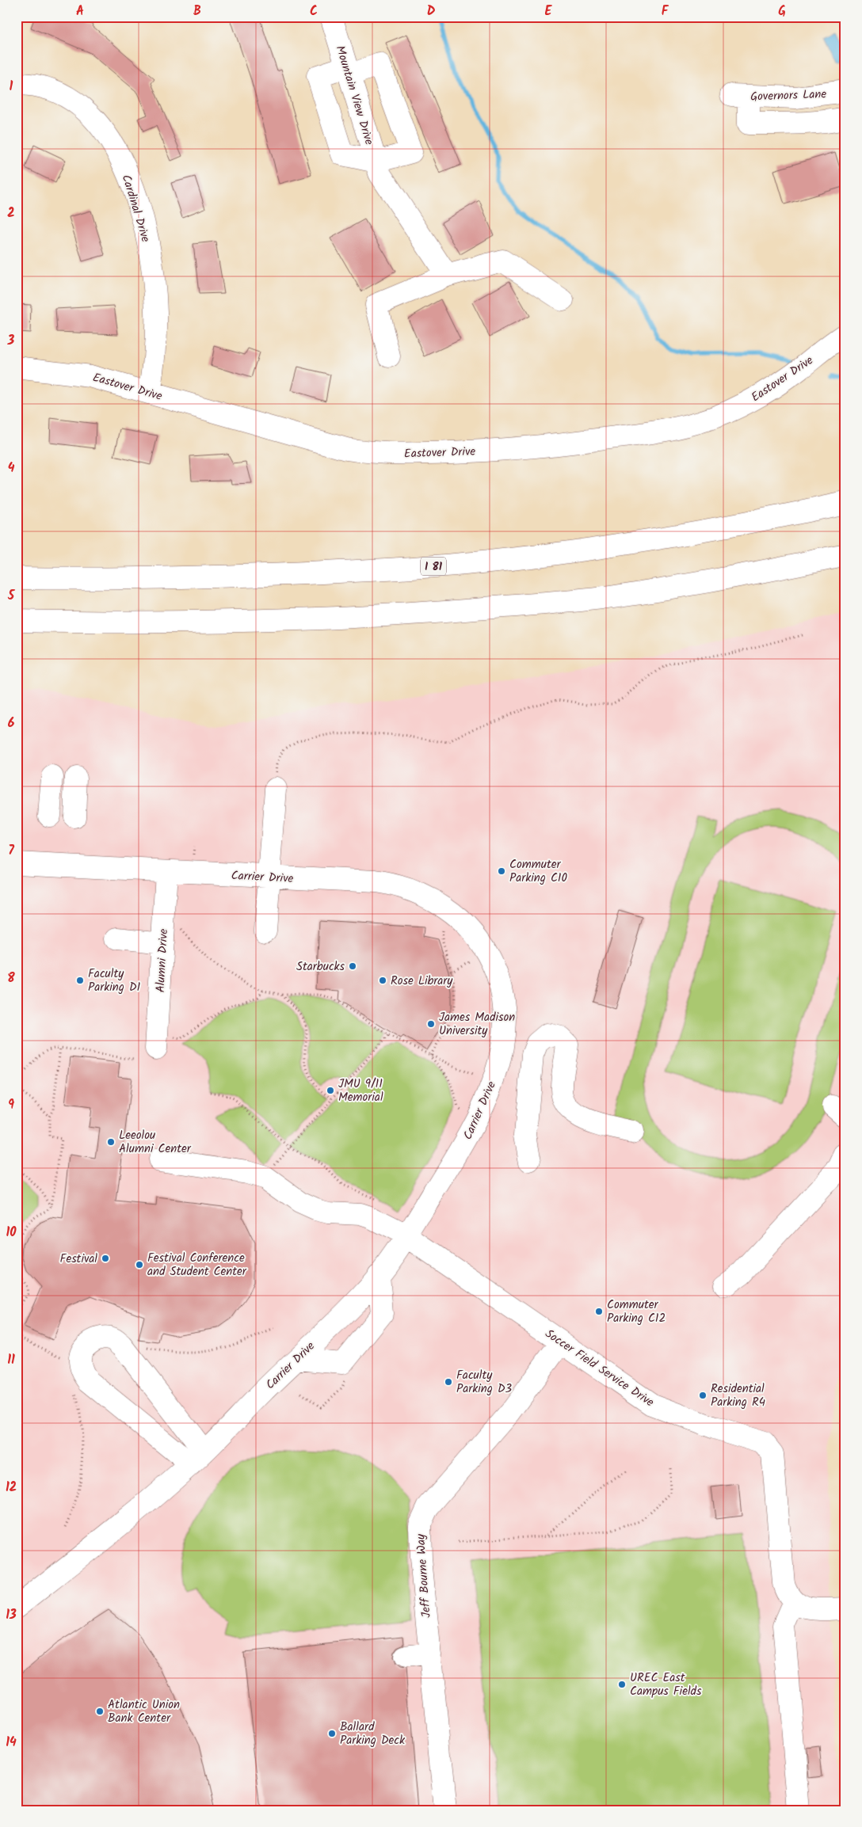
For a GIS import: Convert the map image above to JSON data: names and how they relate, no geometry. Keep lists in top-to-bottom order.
{
  "streets": {
    "main road": [
      "Mountain View Drive",
      "Governors Lane",
      "Cardinal Drive",
      "Eastover Drive",
      "I 81",
      "Carrier Drive",
      "Alumni Drive",
      "Soccer Field Service Drive",
      "Jeff Bourne Way"
    ]
  },
  "crossings": [
    ["Cardinal Drive", "Eastover Drive"],
    ["Carrier Drive", "Alumni Drive"],
    ["Carrier Drive", "Soccer Field Service Drive"],
    ["Soccer Field Service Drive", "Jeff Bourne Way"]
  ],
  "places": [
    "Commuter Parking C10",
    "Starbucks",
    "Faculty Parking D1",
    "Rose Library",
    "James Madison University",
    "JMU 9/11 Memorial",
    "Leeolou Alumni Center",
    "Festival",
    "Festival Conference and Student Center",
    "Commuter Parking C12",
    "Faculty Parking D3",
    "Residential Parking R4",
    "UREC East Campus Fields",
    "Atlantic Union Bank Center",
    "Ballard Parking Deck"
  ],
  "grid": {
    "columns": [
      "A",
      "B",
      "C",
      "D",
      "E",
      "F",
      "G"
    ],
    "rows": [
      "1",
      "2",
      "3",
      "4",
      "5",
      "6",
      "7",
      "8",
      "9",
      "10",
      "11",
      "12",
      "13",
      "14"
    ]
  }
}
